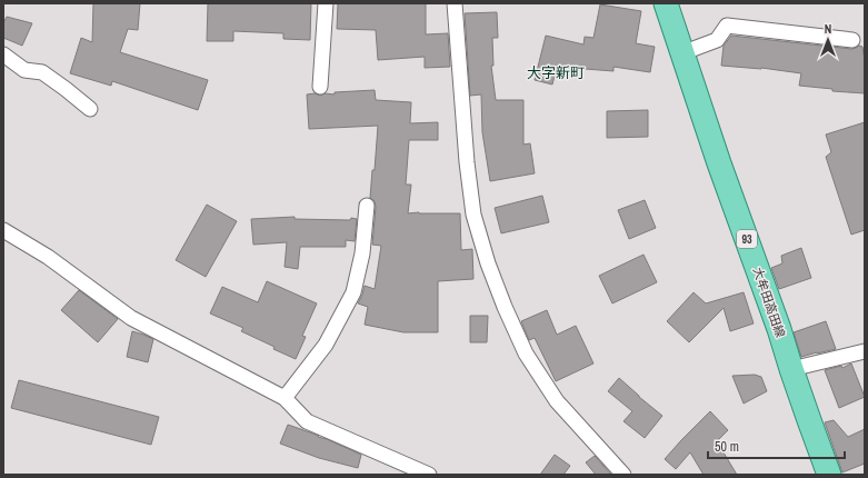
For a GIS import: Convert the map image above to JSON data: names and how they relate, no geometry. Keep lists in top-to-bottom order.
{
  "streets": {
    "main road": ["93", "大牟田高田線"]
  },
  "districts": ["大字新町"],
  "scale_bar": "50 m",
  "north": "top"
}
